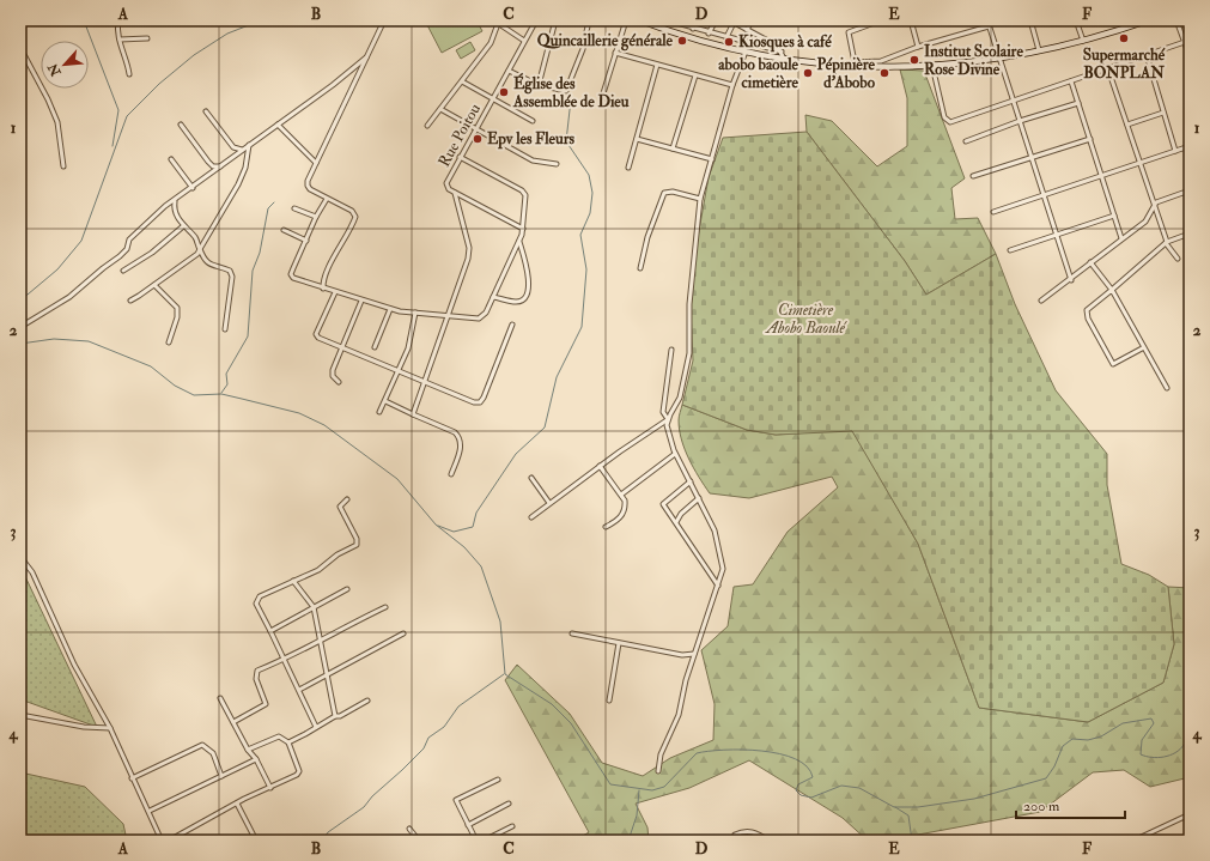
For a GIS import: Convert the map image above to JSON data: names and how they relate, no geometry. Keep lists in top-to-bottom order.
{
  "streets": {
    "street": ["Rue Poitou"]
  },
  "parks": ["Cimetière Abobo Baoulé"],
  "places": [
    "Supermarché BONPLAN",
    "Quincaillerie générale",
    "Kiosques à café",
    "Institut Scolaire Rose Divine",
    "abobo baoule cimetière",
    "Pépinière d'Abobo",
    "Église des Assemblée de Dieu",
    "Epv les Fleurs"
  ],
  "scale_bar": "200 m",
  "north": "bottom left",
  "grid": {
    "columns": [
      "A",
      "B",
      "C",
      "D",
      "E",
      "F"
    ],
    "rows": [
      "1",
      "2",
      "3",
      "4"
    ]
  }
}
